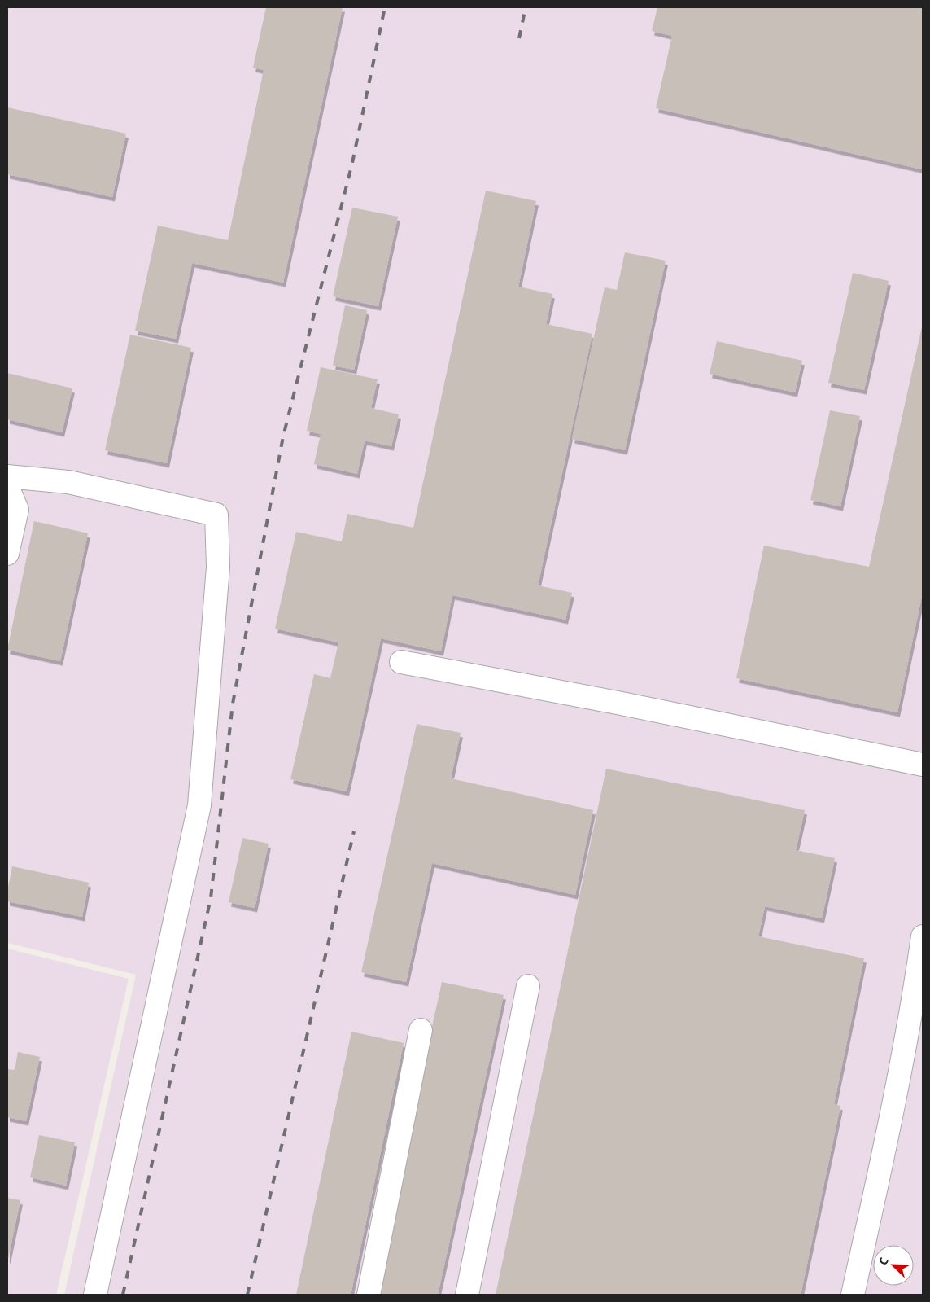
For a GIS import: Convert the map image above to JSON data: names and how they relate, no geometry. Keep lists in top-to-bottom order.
{
  "north": "top left"
}
